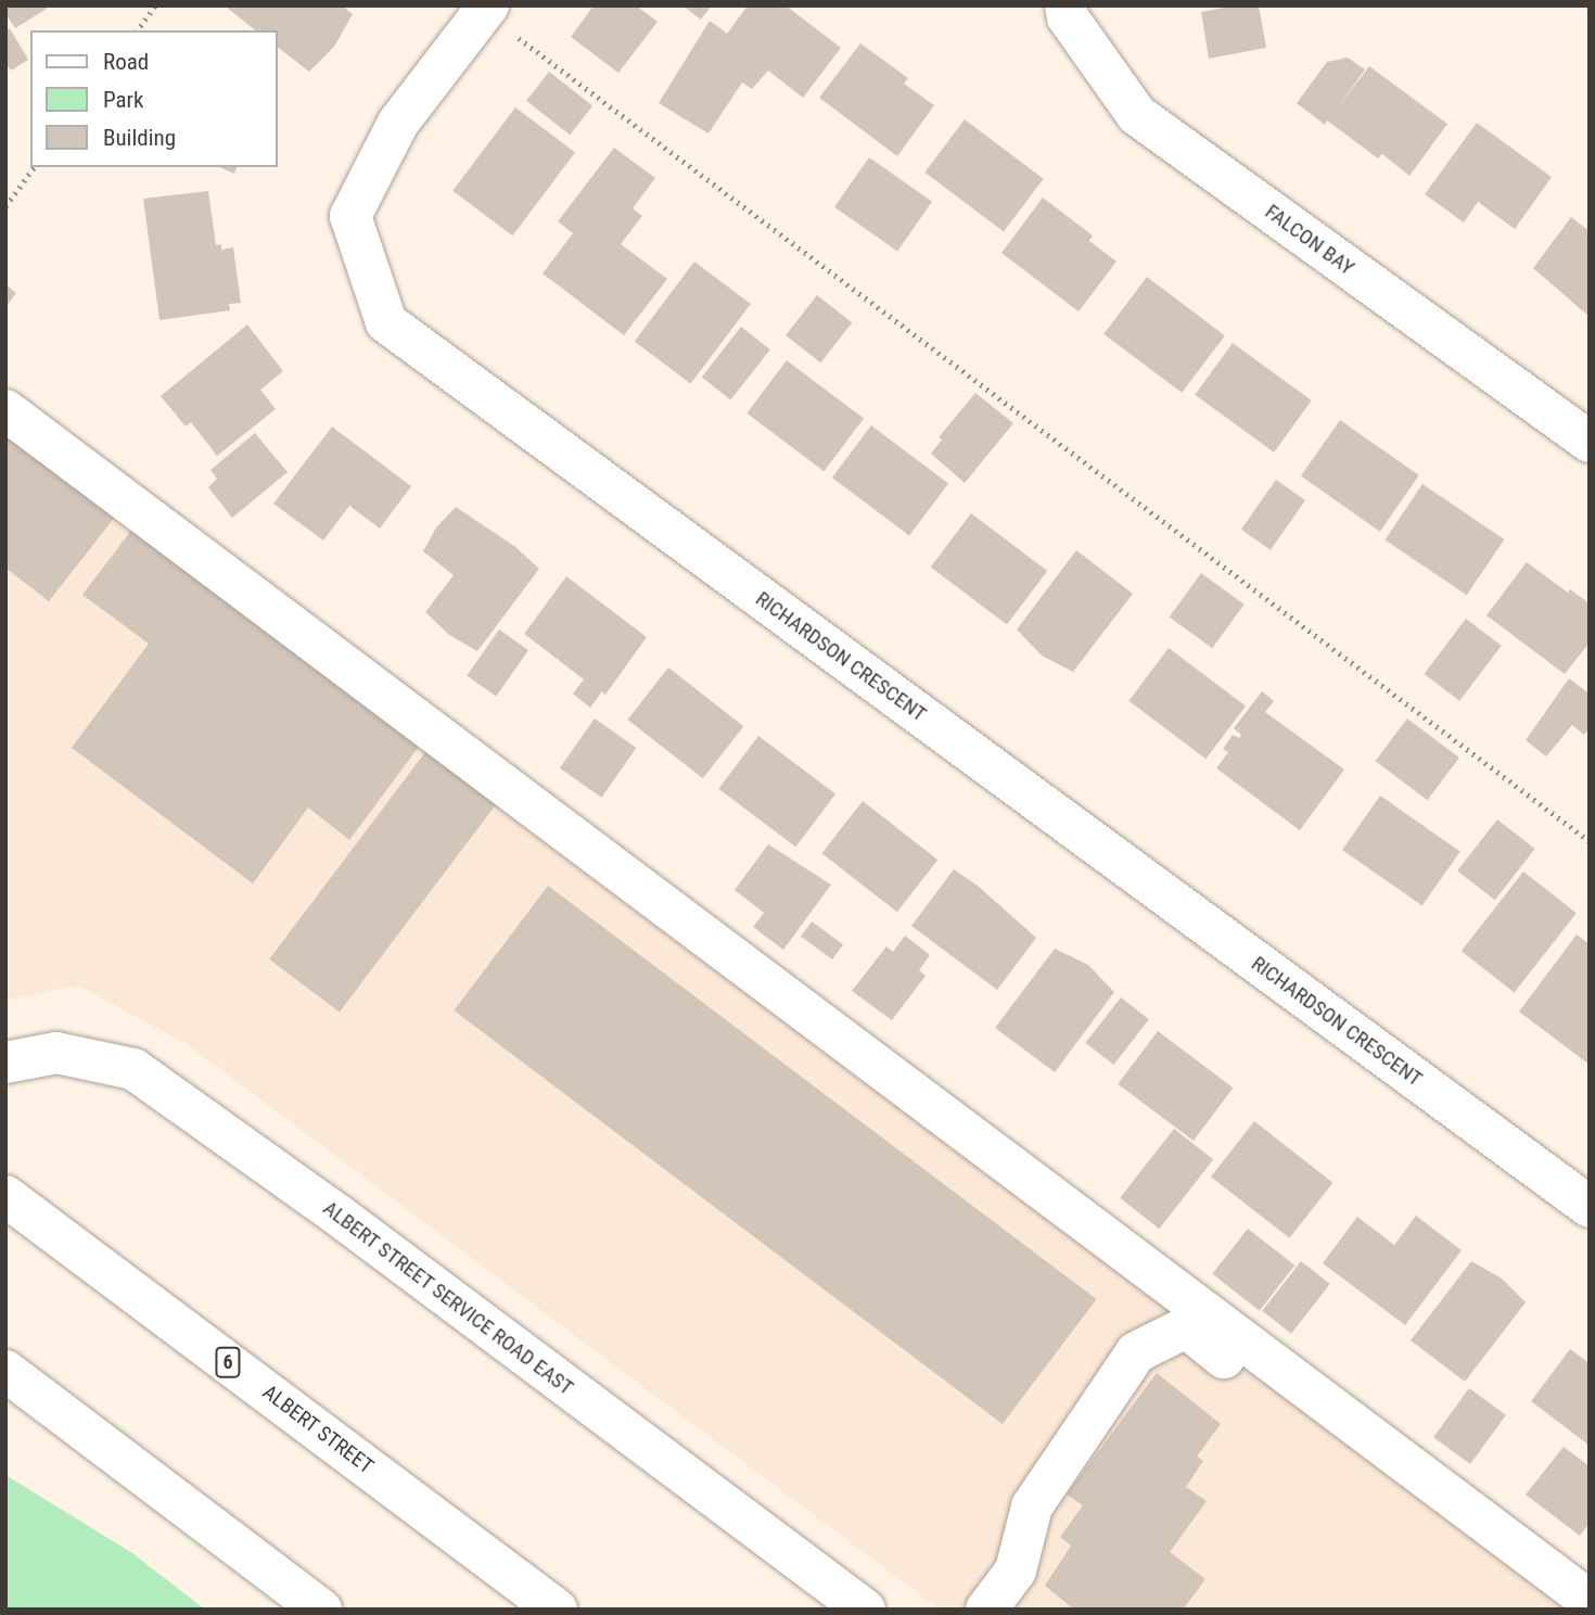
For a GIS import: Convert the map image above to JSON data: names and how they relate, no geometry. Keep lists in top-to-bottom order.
{
  "streets": {
    "street": [
      "FALCON BAY",
      "RICHARDSON CRESCENT",
      "ALBERT STREET SERVICE ROAD EAST",
      "6",
      "ALBERT STREET"
    ]
  },
  "legend": ["Road", "Park", "Building"]
}
